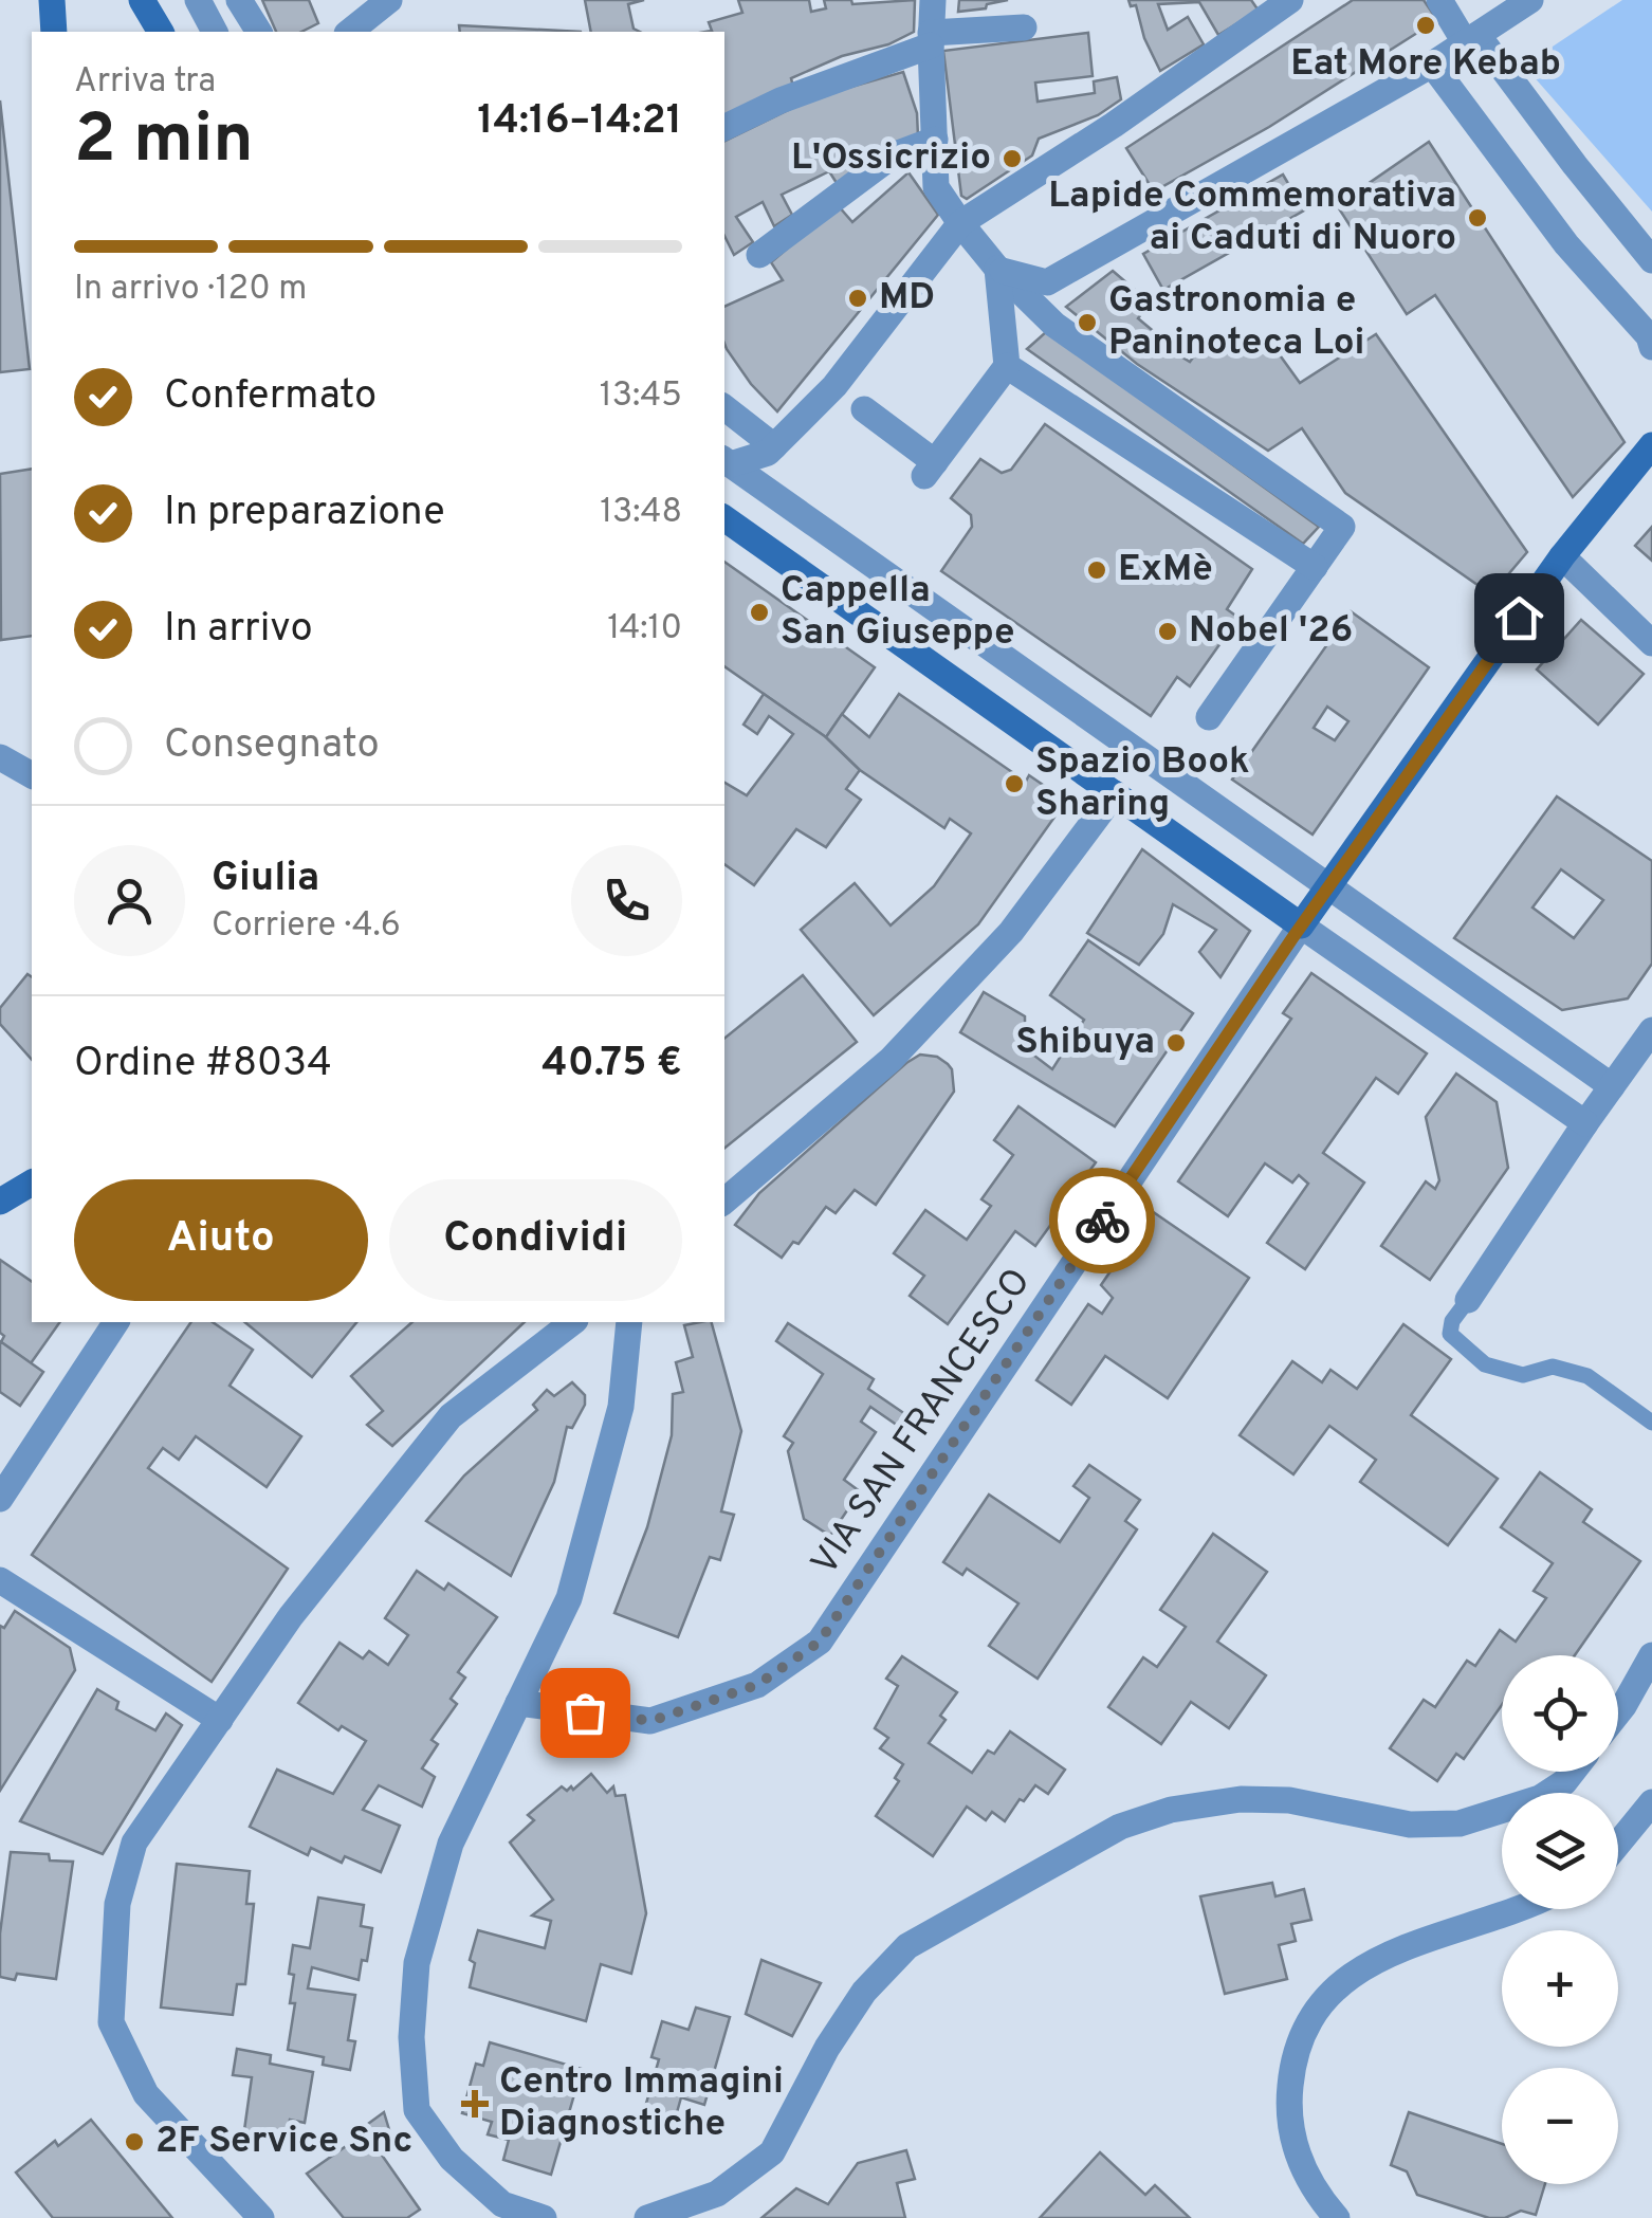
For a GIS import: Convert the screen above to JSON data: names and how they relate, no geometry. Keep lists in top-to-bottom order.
{
  "streets": {
    "street": ["VIA SAN FRANCESCO"]
  },
  "places": {
    "other": [
      "Eat More Kebab",
      "L'Ossicrizio",
      "Lapide Commemorativa ai Caduti di Nuoro",
      "MD",
      "Gastronomia e Paninoteca Loi",
      "ExMè",
      "Cappella San Giuseppe",
      "Nobel '26",
      "Spazio Book Sharing",
      "Shibuya",
      "2F Service Snc"
    ],
    "health": ["Centro Immagini Diagnostiche"]
  },
  "page": {
    "heading": ["2 min", "Arriva tra", "14:16–14:21"],
    "panel": [
      "Giulia",
      "Corriere · 4.6",
      "Ordine #8034",
      "40.75 €"
    ],
    "bar": "In arrivo · 120 m",
    "list": [
      ["Confermato", "13:45"],
      ["In preparazione", "13:48"],
      ["In arrivo", "14:10"],
      "Consegnato"
    ],
    "buttons": ["Aiuto", "Condividi"],
    "map_buttons": ["+", "−"]
  }
}
